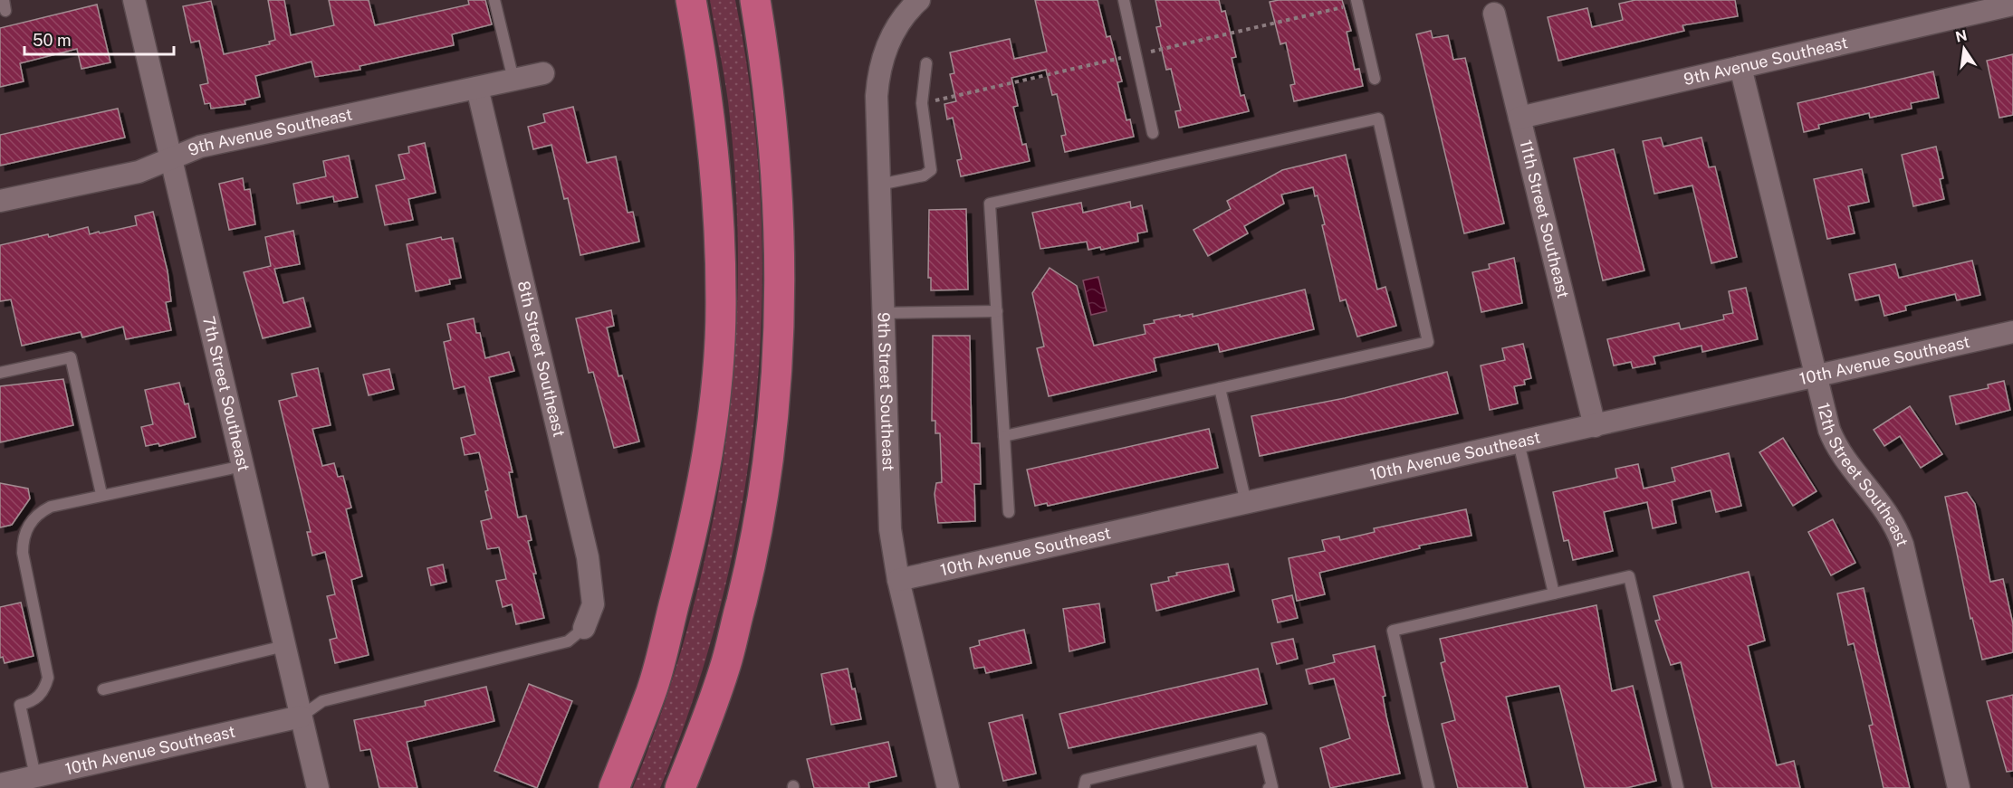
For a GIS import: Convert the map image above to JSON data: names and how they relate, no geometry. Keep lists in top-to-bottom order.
{
  "streets": {
    "street": [
      "9th Avenue Southeast",
      "11th Street Southeast",
      "8th Street Southeast",
      "10th Avenue Southeast",
      "9th Street Southeast",
      "7th Street Southeast",
      "12th Street Southeast"
    ]
  },
  "crossings": [
    ["9th Avenue Southeast", "11th Street Southeast"],
    ["9th Avenue Southeast", "8th Street Southeast"],
    ["9th Avenue Southeast", "7th Street Southeast"],
    ["9th Avenue Southeast", "12th Street Southeast"],
    ["11th Street Southeast", "10th Avenue Southeast"],
    ["10th Avenue Southeast", "9th Street Southeast"],
    ["10th Avenue Southeast", "7th Street Southeast"],
    ["10th Avenue Southeast", "12th Street Southeast"]
  ],
  "scale_bar": "50 m",
  "north": "top"
}
